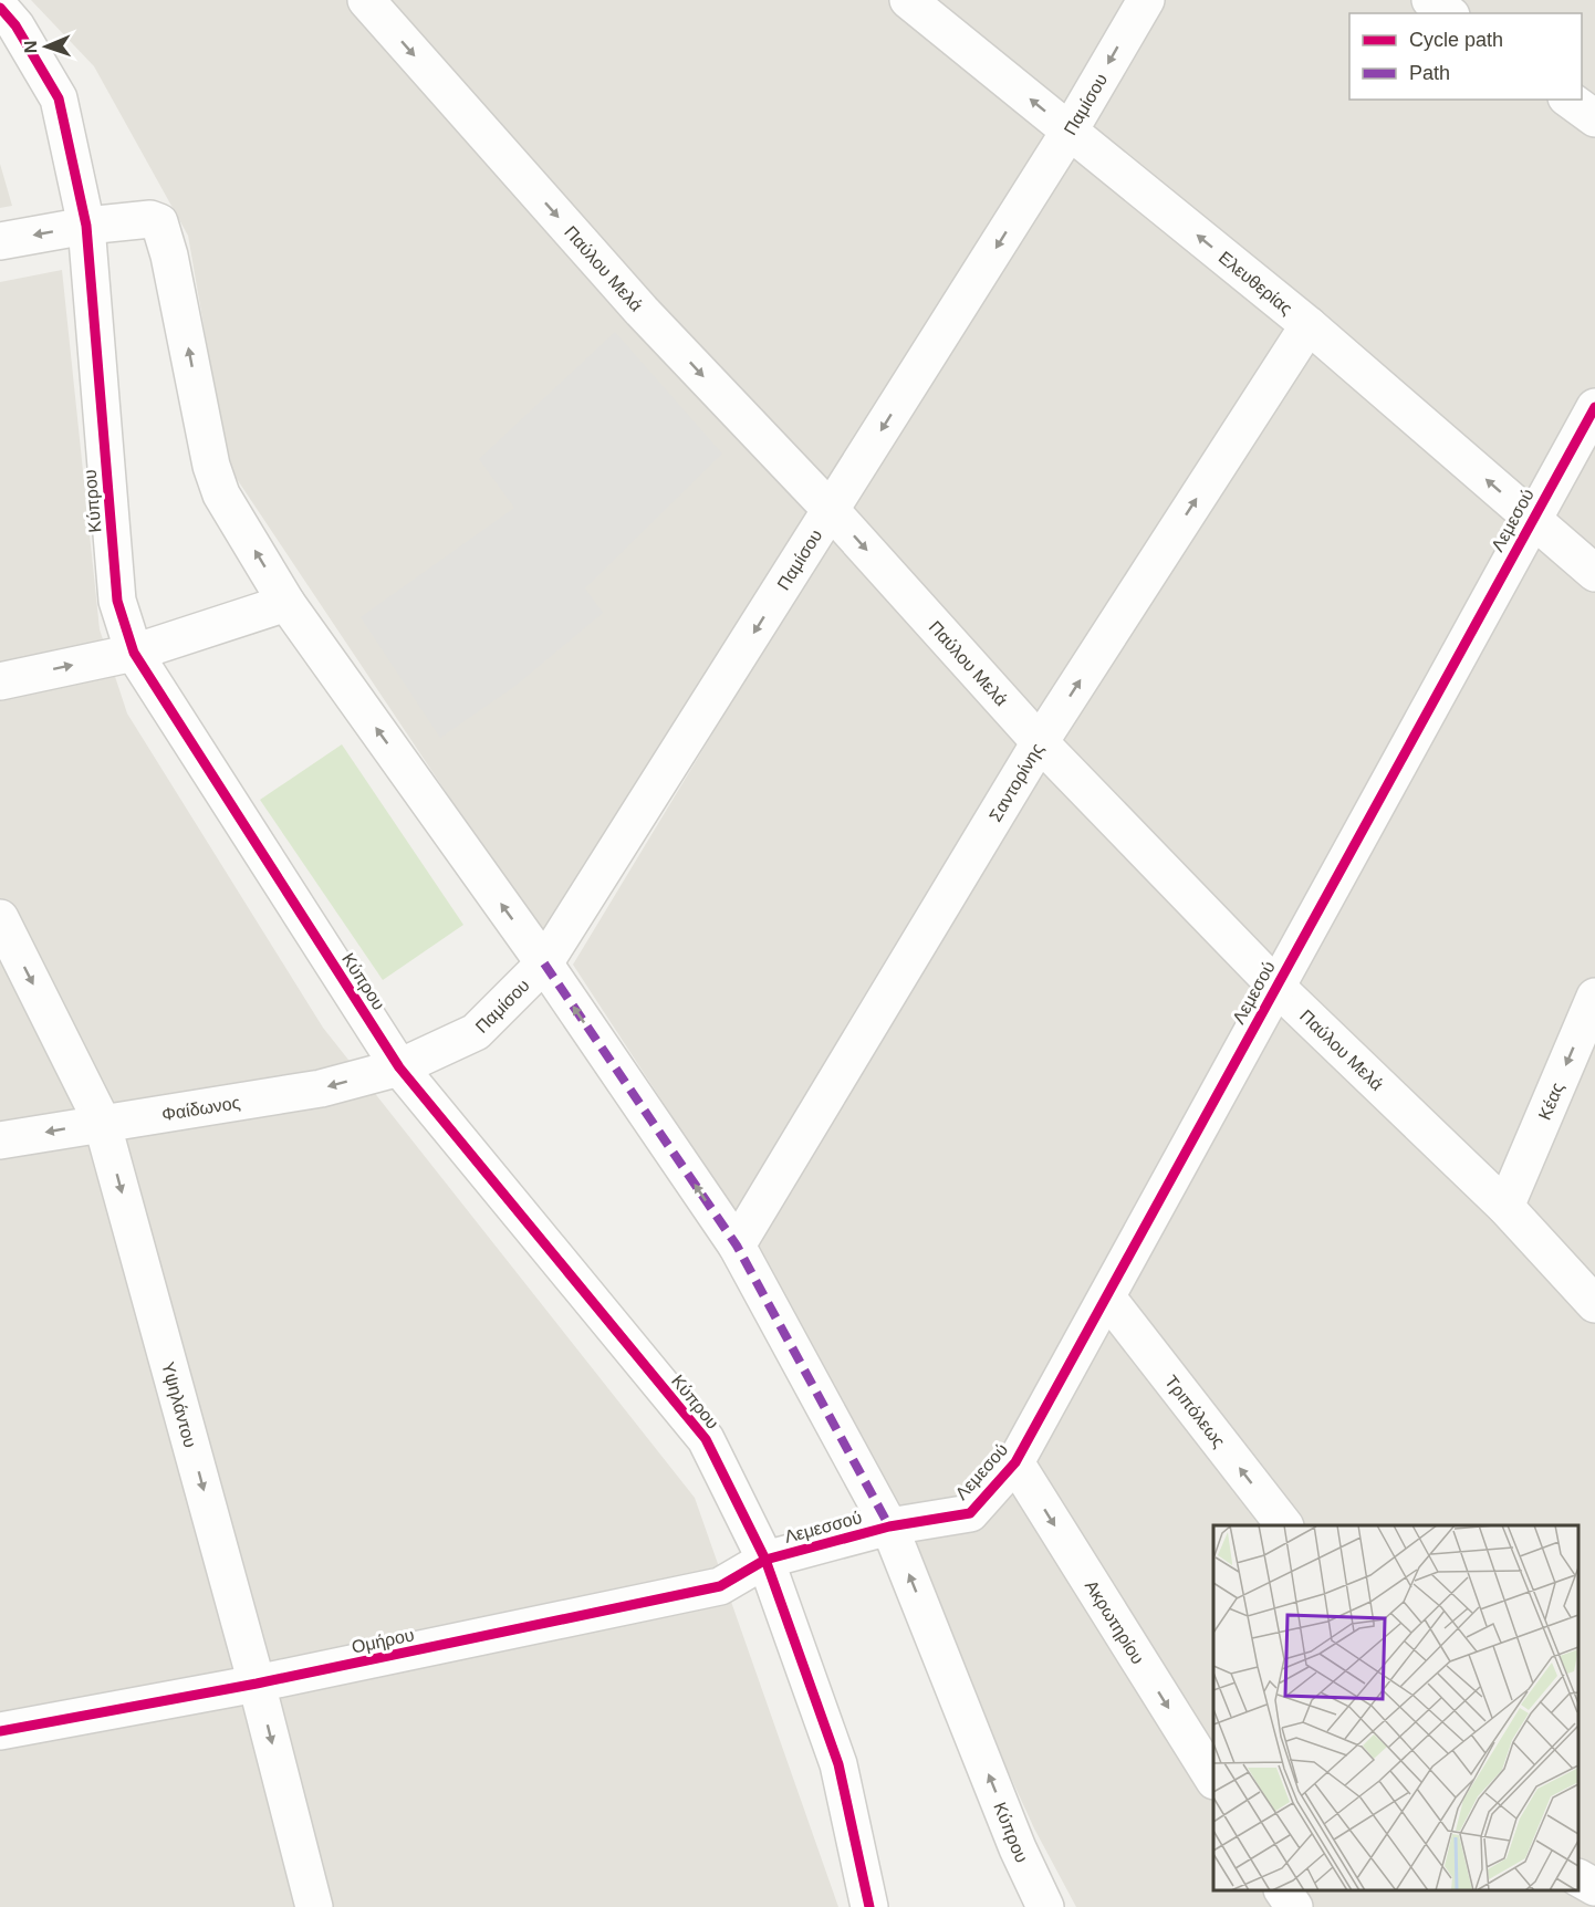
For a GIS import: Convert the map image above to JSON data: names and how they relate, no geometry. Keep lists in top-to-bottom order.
{
  "streets": {
    "street": [
      "Παμίσου",
      "Παύλου Μελά",
      "Ελευθερίας",
      "Κύπρου",
      "Λεμεσού",
      "Σαντορίνης",
      "Κέας",
      "Φαίδωνος",
      "Υψηλάντου",
      "Τριπόλεως",
      "Λεμεσσού",
      "Ακρωτηρίου",
      "Ομήρου"
    ]
  },
  "crossings": [
    ["Παμίσου", "Παύλου Μελά"],
    ["Παμίσου", "Ελευθερίας"],
    ["Παμίσου", "Κύπρου"],
    ["Παμίσου", "Φαίδωνος"],
    ["Παύλου Μελά", "Λεμεσού"],
    ["Παύλου Μελά", "Σαντορίνης"],
    ["Παύλου Μελά", "Κέας"],
    ["Ελευθερίας", "Λεμεσού"],
    ["Ελευθερίας", "Σαντορίνης"],
    ["Κύπρου", "Λεμεσού"],
    ["Κύπρου", "Σαντορίνης"],
    ["Κύπρου", "Φαίδωνος"],
    ["Κύπρου", "Λεμεσσού"],
    ["Κύπρου", "Ομήρου"],
    ["Λεμεσού", "Τριπόλεως"],
    ["Λεμεσού", "Λεμεσσού"],
    ["Λεμεσού", "Ακρωτηρίου"],
    ["Φαίδωνος", "Υψηλάντου"],
    ["Υψηλάντου", "Ομήρου"],
    ["Λεμεσσού", "Ομήρου"]
  ],
  "one_way": [
    "Παμίσου",
    "Παύλου Μελά",
    "Ελευθερίας",
    "Σαντορίνης",
    "Κέας",
    "Φαίδωνος",
    "Υψηλάντου",
    "Τριπόλεως",
    "Ακρωτηρίου"
  ],
  "legend": ["Cycle path", "Path"],
  "north": "left"
}
